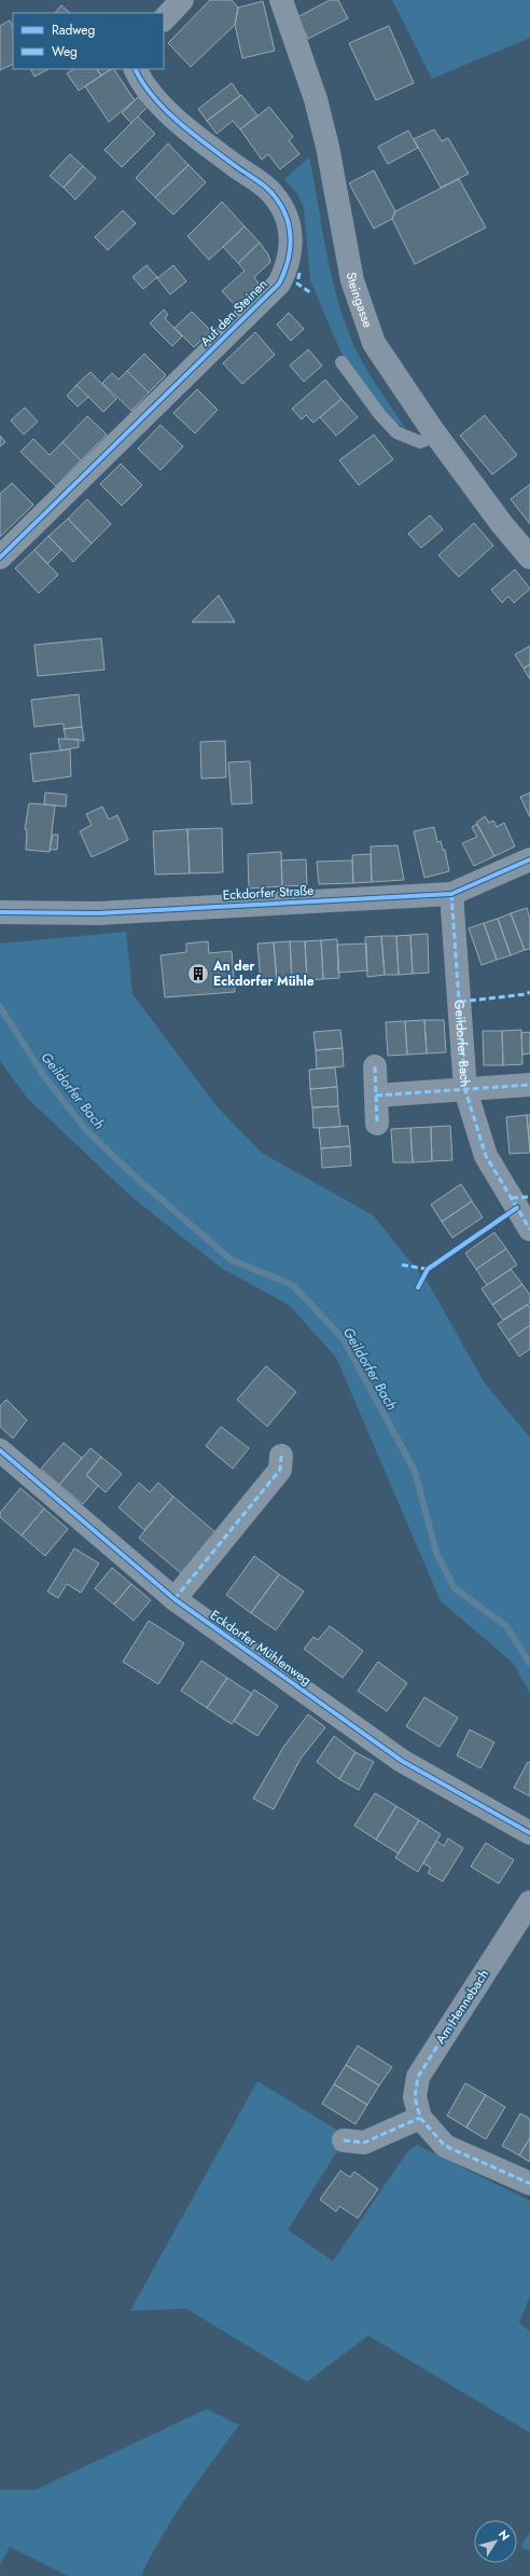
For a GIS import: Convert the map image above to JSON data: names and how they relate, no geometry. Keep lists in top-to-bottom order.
{
  "streets": {
    "street": [
      "Steingasse",
      "Auf den Steinen",
      "Eckdorfer Straße",
      "Geildorfer Bach",
      "Eckdorfer Mühlenweg",
      "Am Hennebach"
    ]
  },
  "crossings": [
    ["Eckdorfer Straße", "Geildorfer Bach"]
  ],
  "water": ["Geildorfer Bach"],
  "places": {
    "building": ["An der Eckdorfer Mühle"]
  },
  "legend": ["Radweg", "Weg"],
  "north": "top right"
}
